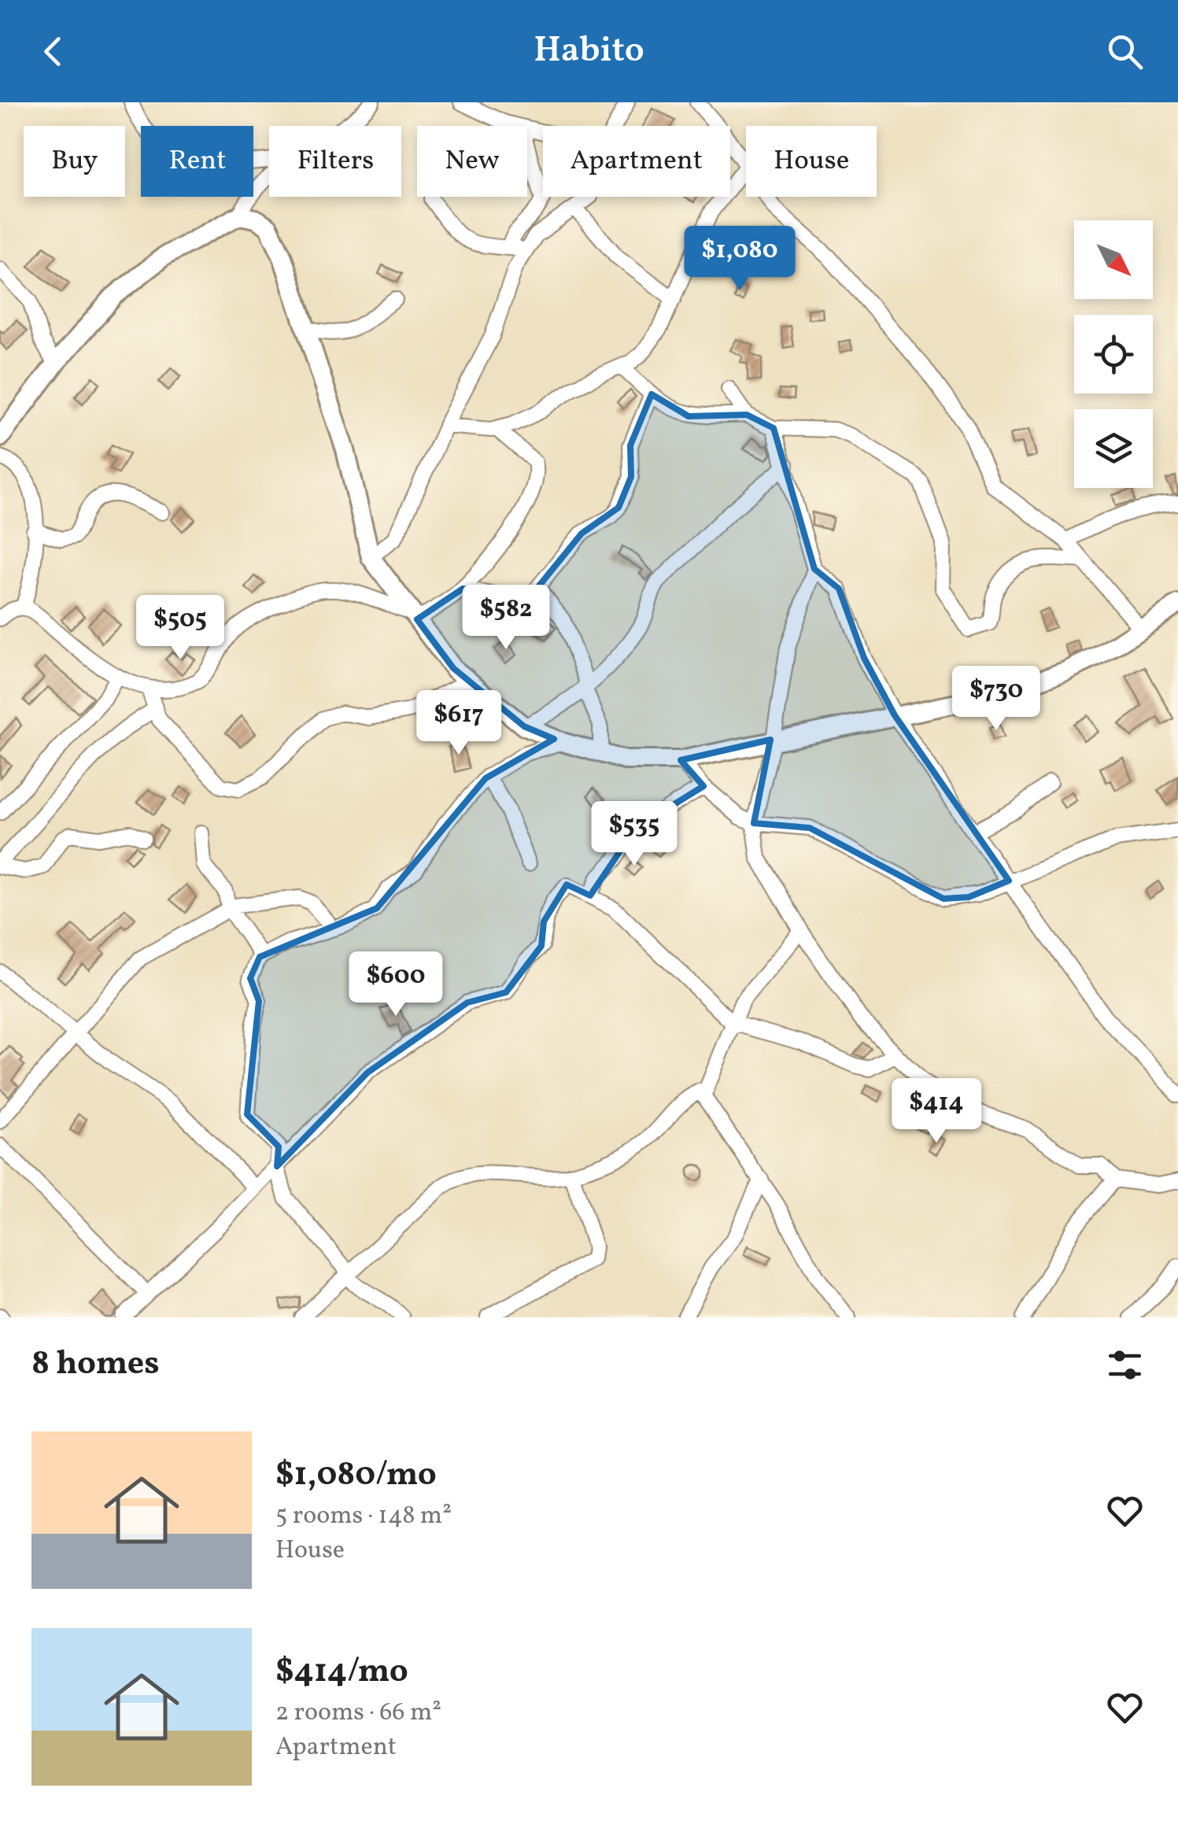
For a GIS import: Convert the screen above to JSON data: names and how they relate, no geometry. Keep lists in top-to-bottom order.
{
  "north": "bottom right",
  "page": {
    "header": "Habito",
    "chip": [
      "Buy",
      "Rent",
      "Filters",
      "New",
      "Apartment",
      "House"
    ],
    "price": [
      "$1,080",
      "$582",
      "$505",
      "$730",
      "$617",
      "$535",
      "$600",
      "$414"
    ],
    "heading": "8 homes",
    "list": [
      {
        "name": "$1,080/mo",
        "note": "5 rooms · 148 m² · House"
      },
      {
        "name": "$414/mo",
        "note": "2 rooms · 66 m² · Apartment"
      }
    ]
  }
}
